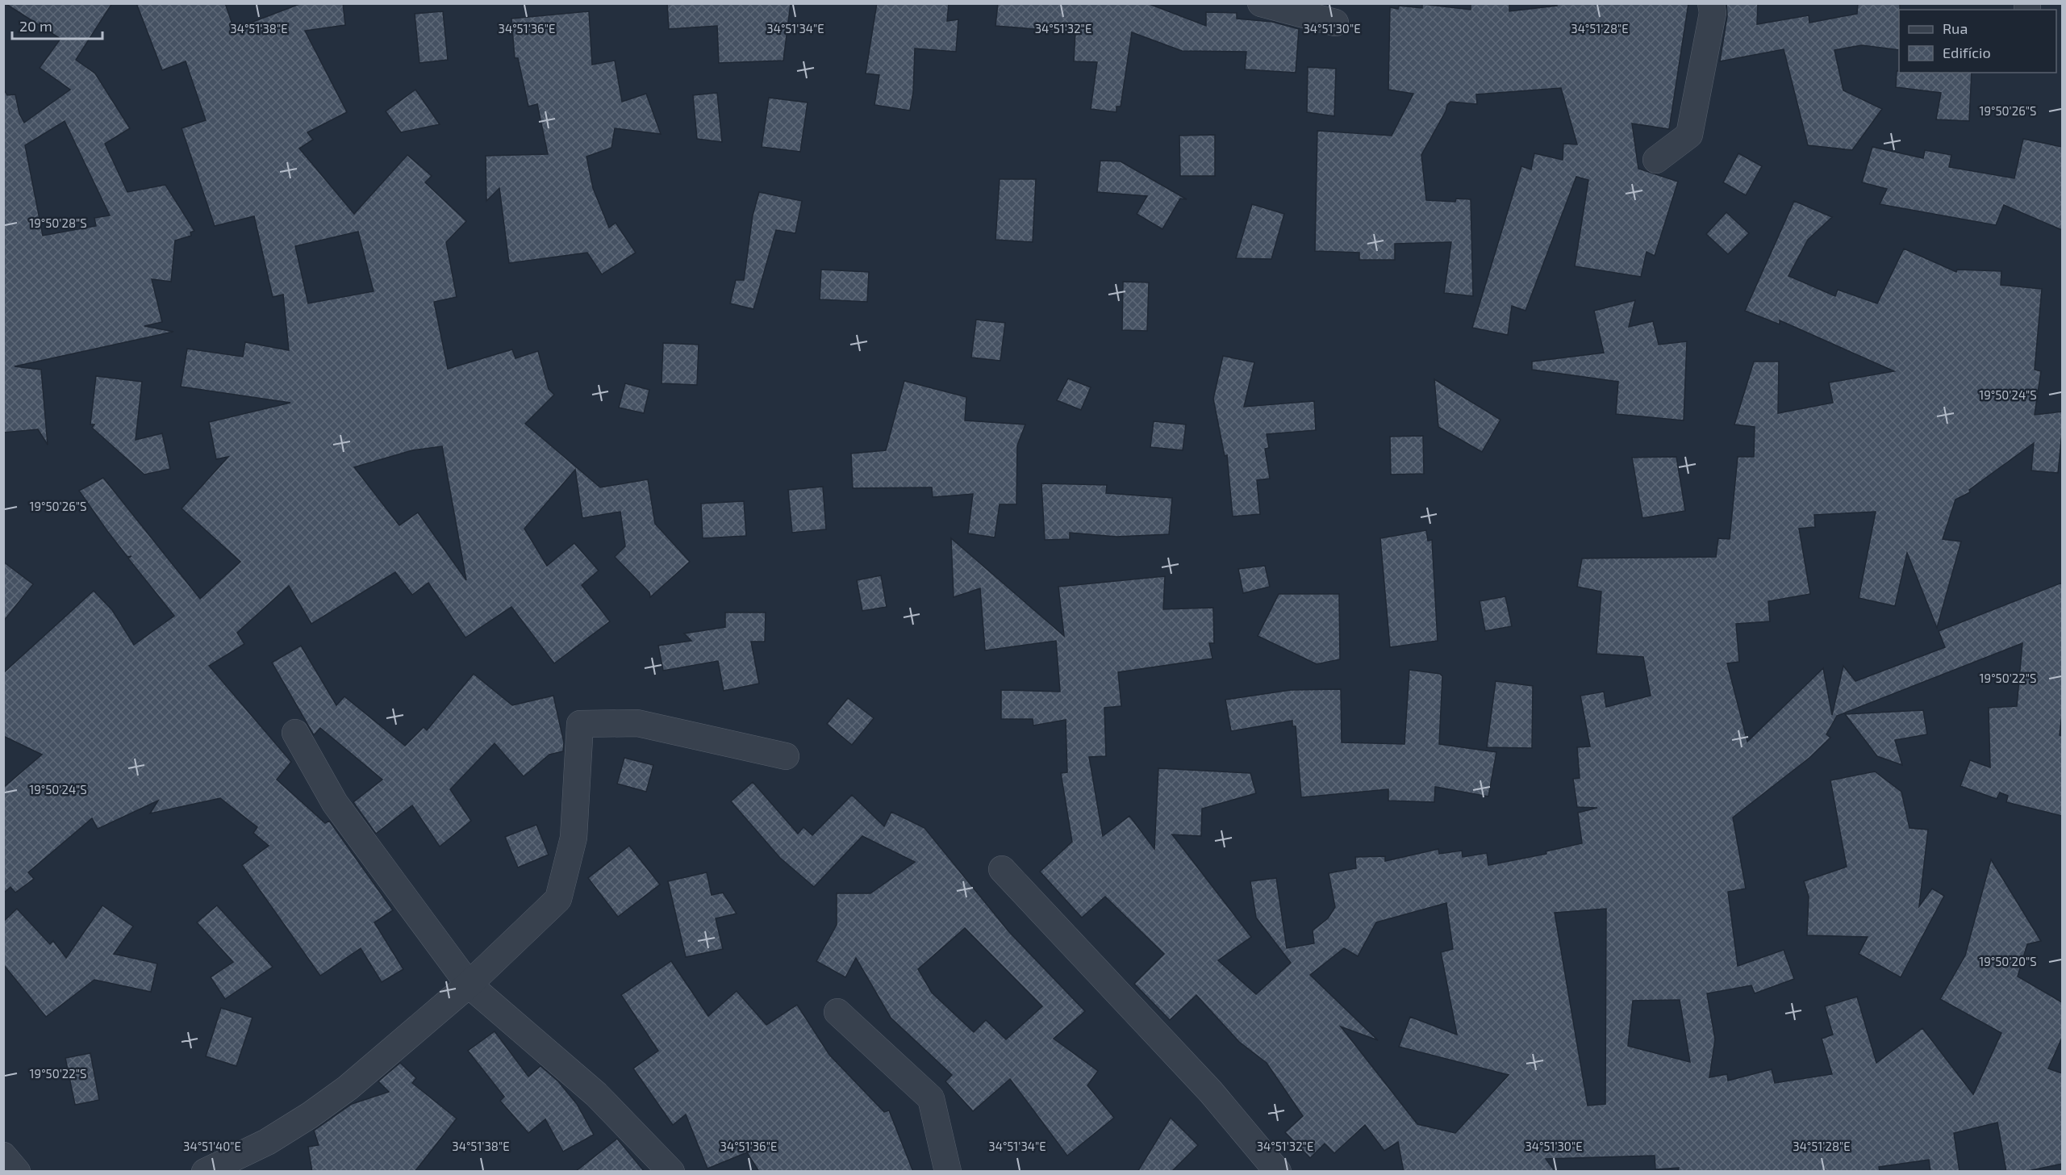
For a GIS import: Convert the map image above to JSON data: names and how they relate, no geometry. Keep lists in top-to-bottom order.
{
  "legend": ["Rua", "Edifício"],
  "scale_bar": "20 m",
  "coordinates": [
    "34°51'38\"E",
    "34°51'36\"E",
    "34°51'34\"E",
    "34°51'32\"E",
    "34°51'30\"E",
    "34°51'28\"E",
    "19°50'26\"S",
    "19°50'28\"S",
    "19°50'24\"S",
    "19°50'22\"S",
    "19°50'20\"S",
    "34°51'40\"E"
  ]
}
